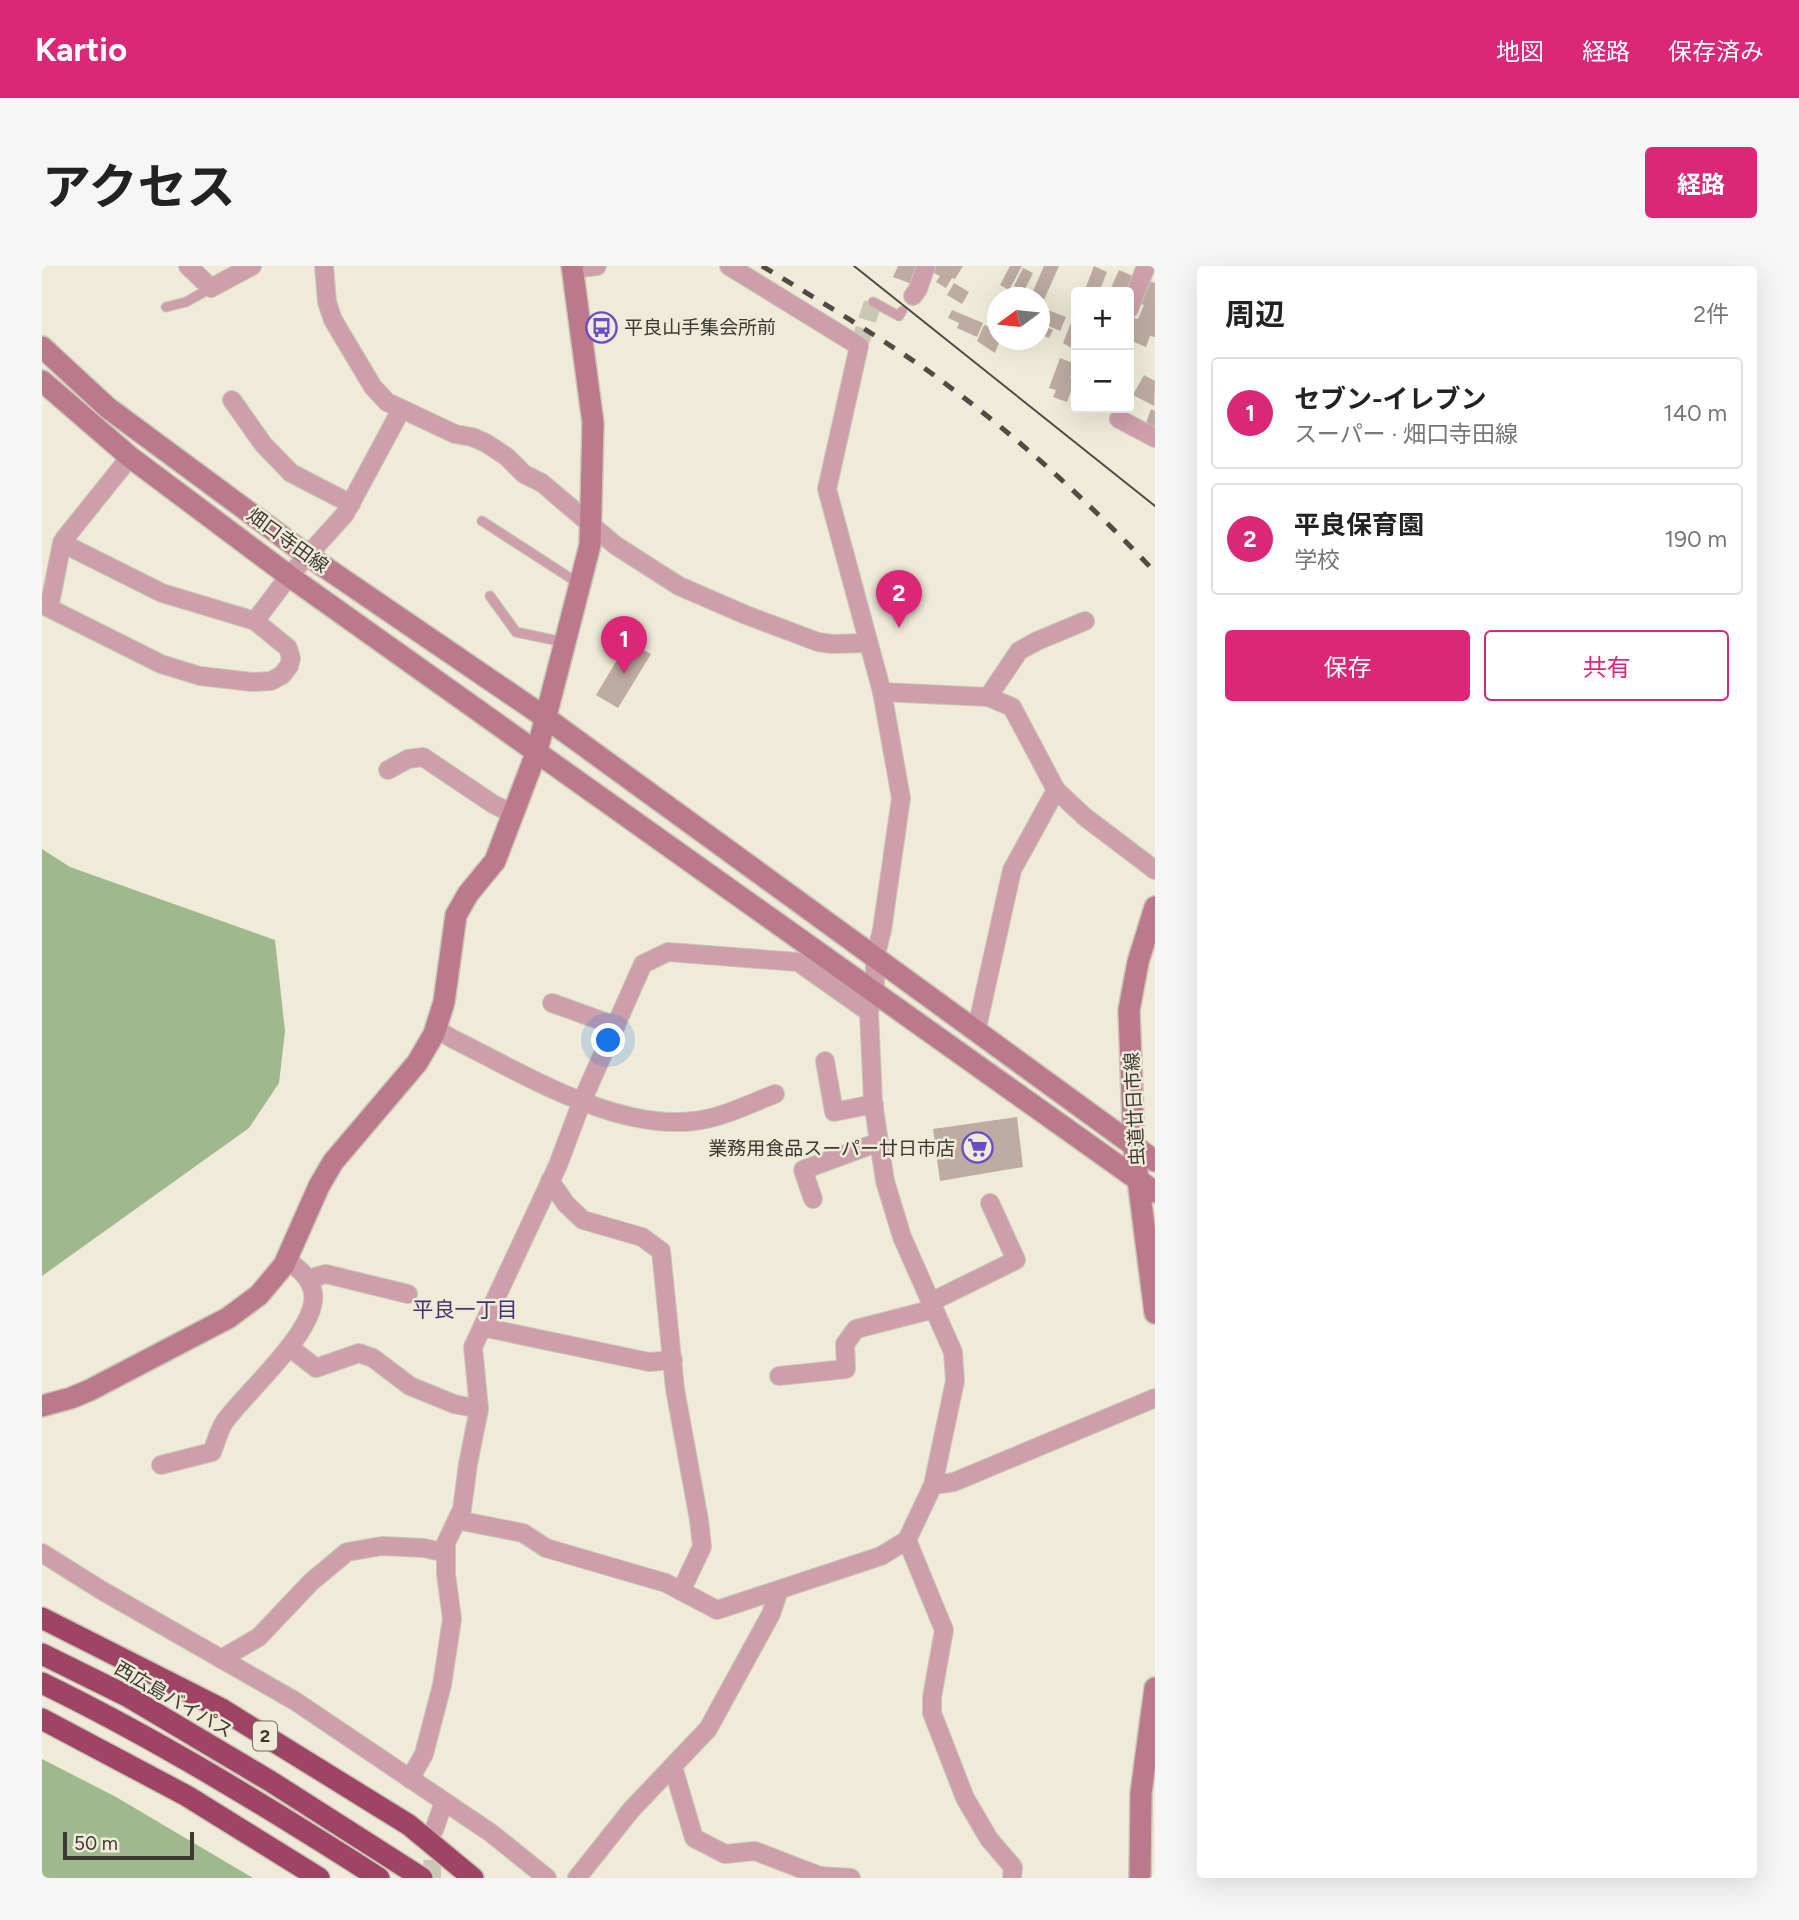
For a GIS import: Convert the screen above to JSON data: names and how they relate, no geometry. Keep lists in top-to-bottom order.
{
  "streets": {
    "highway": ["西広島バイパス", "2"],
    "street": ["畑口寺田線", "虫道廿日市線"]
  },
  "crossings": [
    ["畑口寺田線", "虫道廿日市線"]
  ],
  "districts": ["平良一丁目"],
  "places": {
    "bus stop": ["平良山手集会所前"],
    "supermarket": ["業務用食品スーパー廿日市店"]
  },
  "scale_bar": "50 m",
  "north": "left",
  "page": {
    "header": "Kartio",
    "nav": ["地図", "経路", "保存済み"],
    "title": "アクセス",
    "buttons": [
      "経路",
      ["保存", "共有"]
    ],
    "heading": ["周辺", "2件"],
    "map_buttons": ["+", "−"],
    "list": [
      {
        "mark": "1",
        "name": "セブン-イレブン",
        "note": "スーパー · 畑口寺田線",
        "value": "140 m"
      },
      {
        "mark": "2",
        "name": "平良保育園",
        "note": "学校",
        "value": "190 m"
      }
    ],
    "pins": ["2", "1"],
    "scale": "50 m"
  }
}
